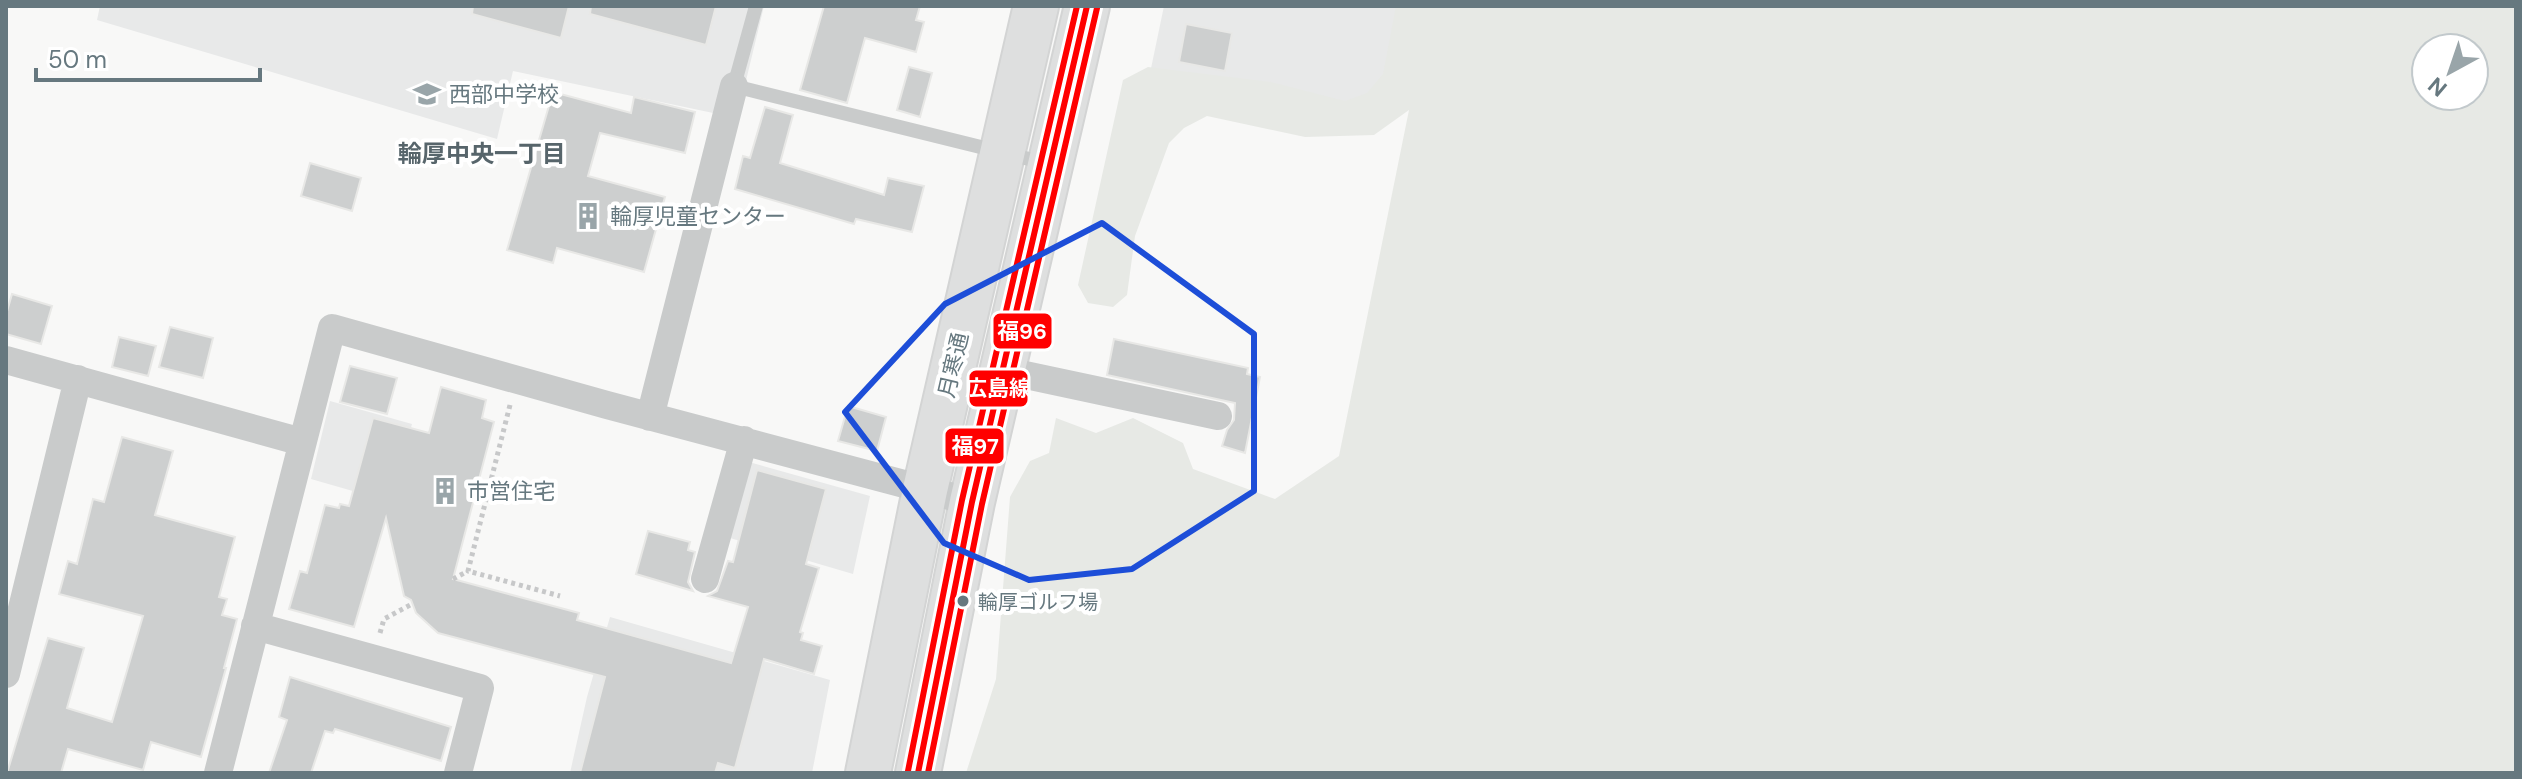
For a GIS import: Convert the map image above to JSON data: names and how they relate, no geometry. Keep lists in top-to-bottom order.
{
  "streets": {
    "highway": ["月寒通"]
  },
  "districts": ["輪厚中央一丁目"],
  "places": {
    "school or university": ["西部中学校"],
    "building": ["輪厚児童センター", "市営住宅"],
    "other": ["輪厚ゴルフ場"]
  },
  "lines": ["transit line 広島線", "transit line 福97", "transit line 福96"],
  "scale_bar": "50 m",
  "north": "bottom left"
}
